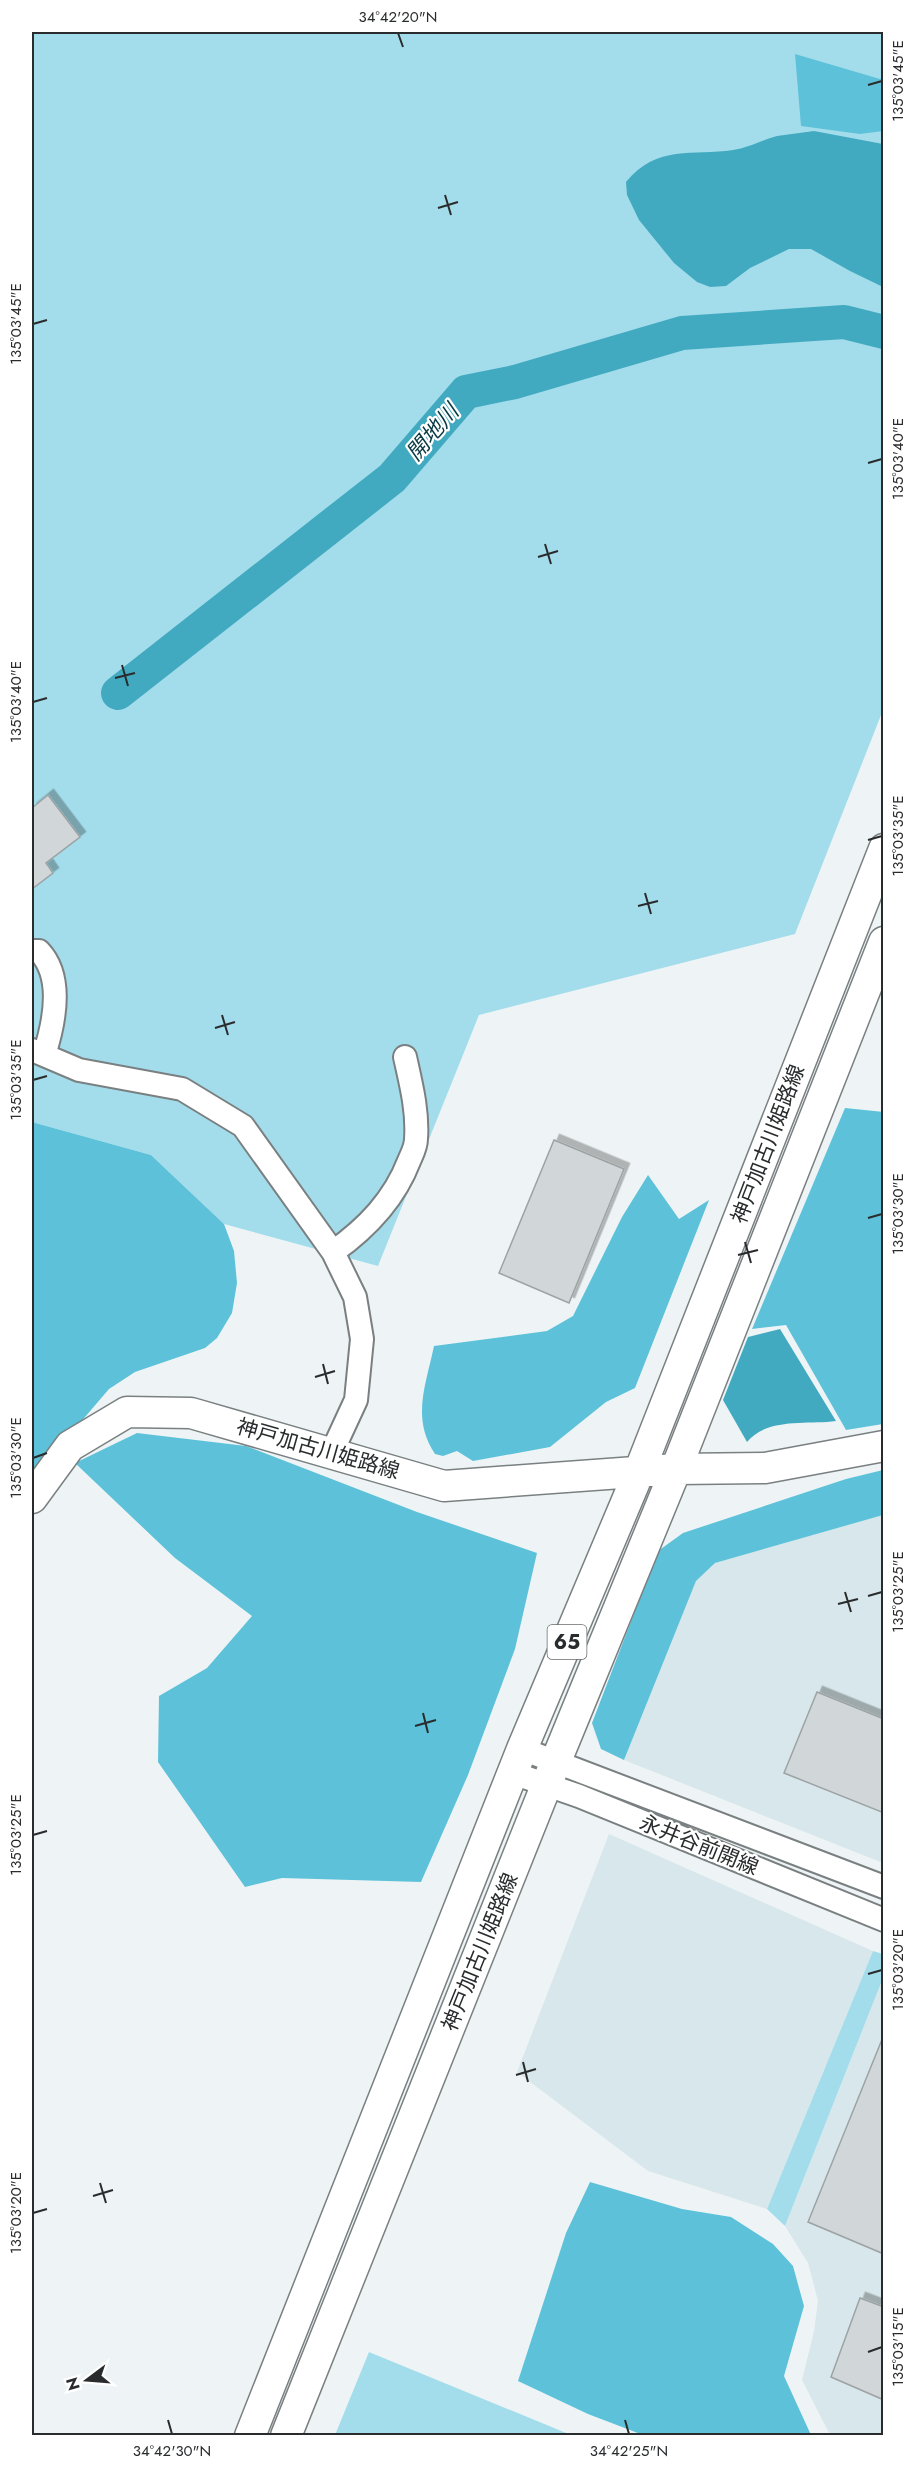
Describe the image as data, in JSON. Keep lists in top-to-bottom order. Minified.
{"streets":{"main road":["神戸加古川姫路線","65"],"street":["永井谷前開線"]},"crossings":[["神戸加古川姫路線","永井谷前開線"]],"water":["開地川"],"north":"left","coordinates":["34°42'20\"N","135°03'45\"E","135°03'40\"E","135°03'35\"E","135°03'30\"E","135°03'25\"E","135°03'20\"E","135°03'15\"E","34°42'30\"N","34°42'25\"N"]}
